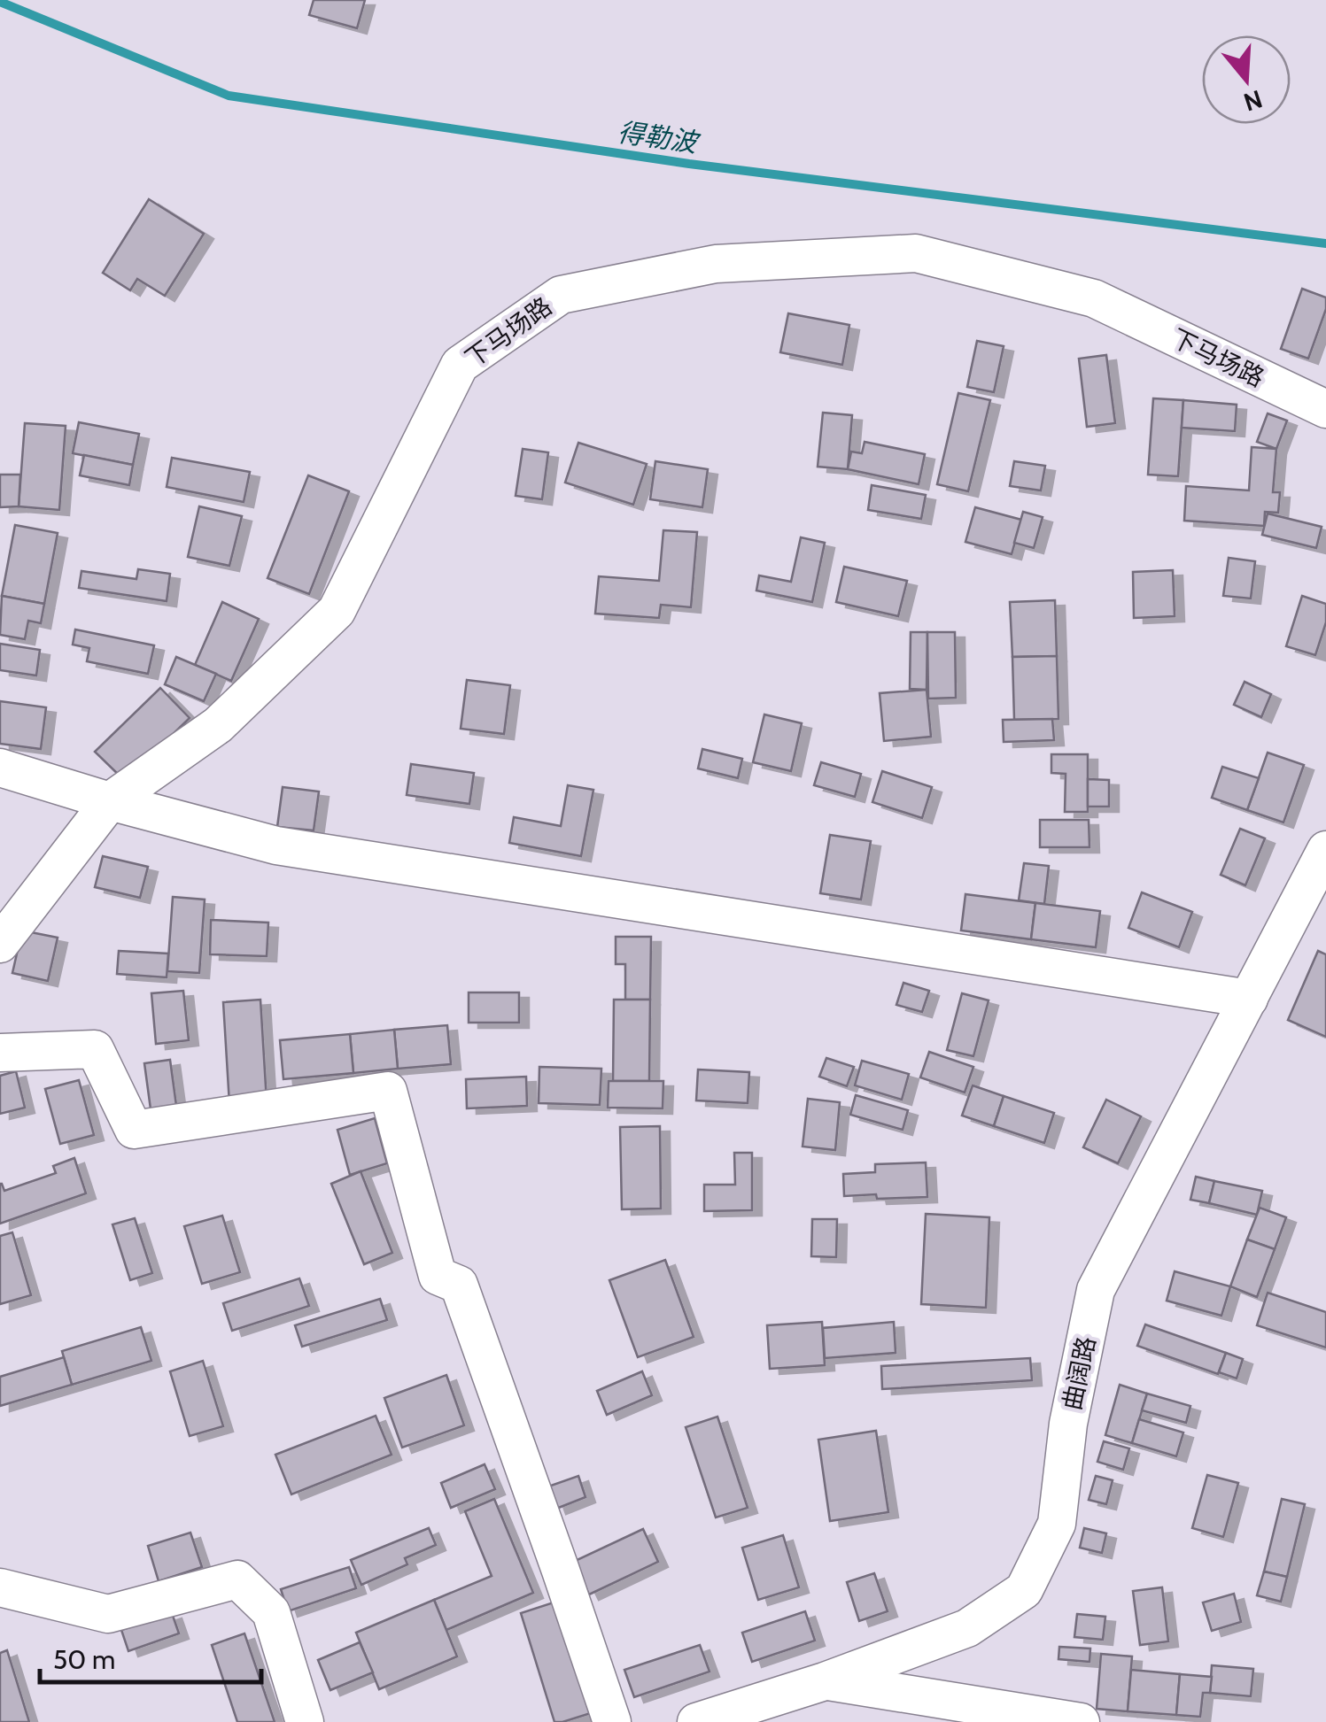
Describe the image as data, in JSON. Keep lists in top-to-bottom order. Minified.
{"streets":{"street":["下马场路","曲阔路"]},"water":["得勒波"],"scale_bar":"50 m","north":"bottom"}
